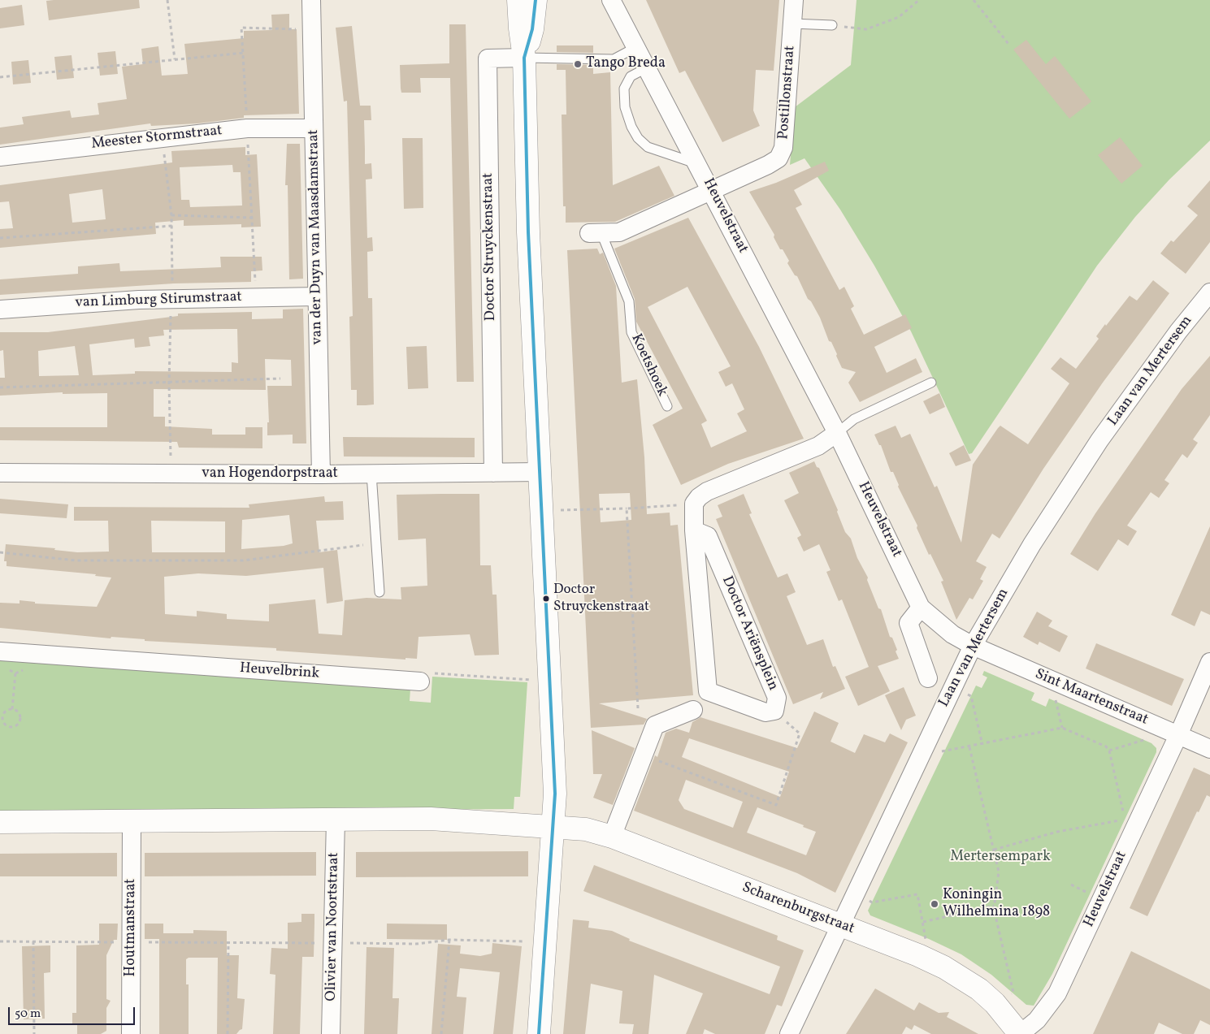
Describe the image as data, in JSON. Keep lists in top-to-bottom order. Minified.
{"streets":{"street":["Postillonstraat","Meester Stormstraat","Heuvelstraat","van der Duyn van Maasdamstraat","Doctor Struyckenstraat","van Limburg Stirumstraat","Koetshoek","Laan van Mertersem","van Hogendorpstraat","Doctor Ariënsplein","Heuvelbrink","Sint Maartenstraat","Scharenburgstraat","Olivier van Noortstraat","Houtmanstraat"]},"crossings":[["Postillonstraat","Heuvelstraat"],["Postillonstraat","Koetshoek"],["Meester Stormstraat","van der Duyn van Maasdamstraat"],["Heuvelstraat","Koetshoek"],["Heuvelstraat","Laan van Mertersem"],["Heuvelstraat","Sint Maartenstraat"],["Heuvelstraat","Scharenburgstraat"],["van der Duyn van Maasdamstraat","van Limburg Stirumstraat"],["van der Duyn van Maasdamstraat","van Hogendorpstraat"],["Doctor Struyckenstraat","van Hogendorpstraat"],["Laan van Mertersem","Sint Maartenstraat"],["Laan van Mertersem","Scharenburgstraat"]],"parks":["Mertersempark"],"places":["Tango Breda","Doctor Struyckenstraat","Koningin Wilhelmina 1898"],"scale_bar":"50 m"}
